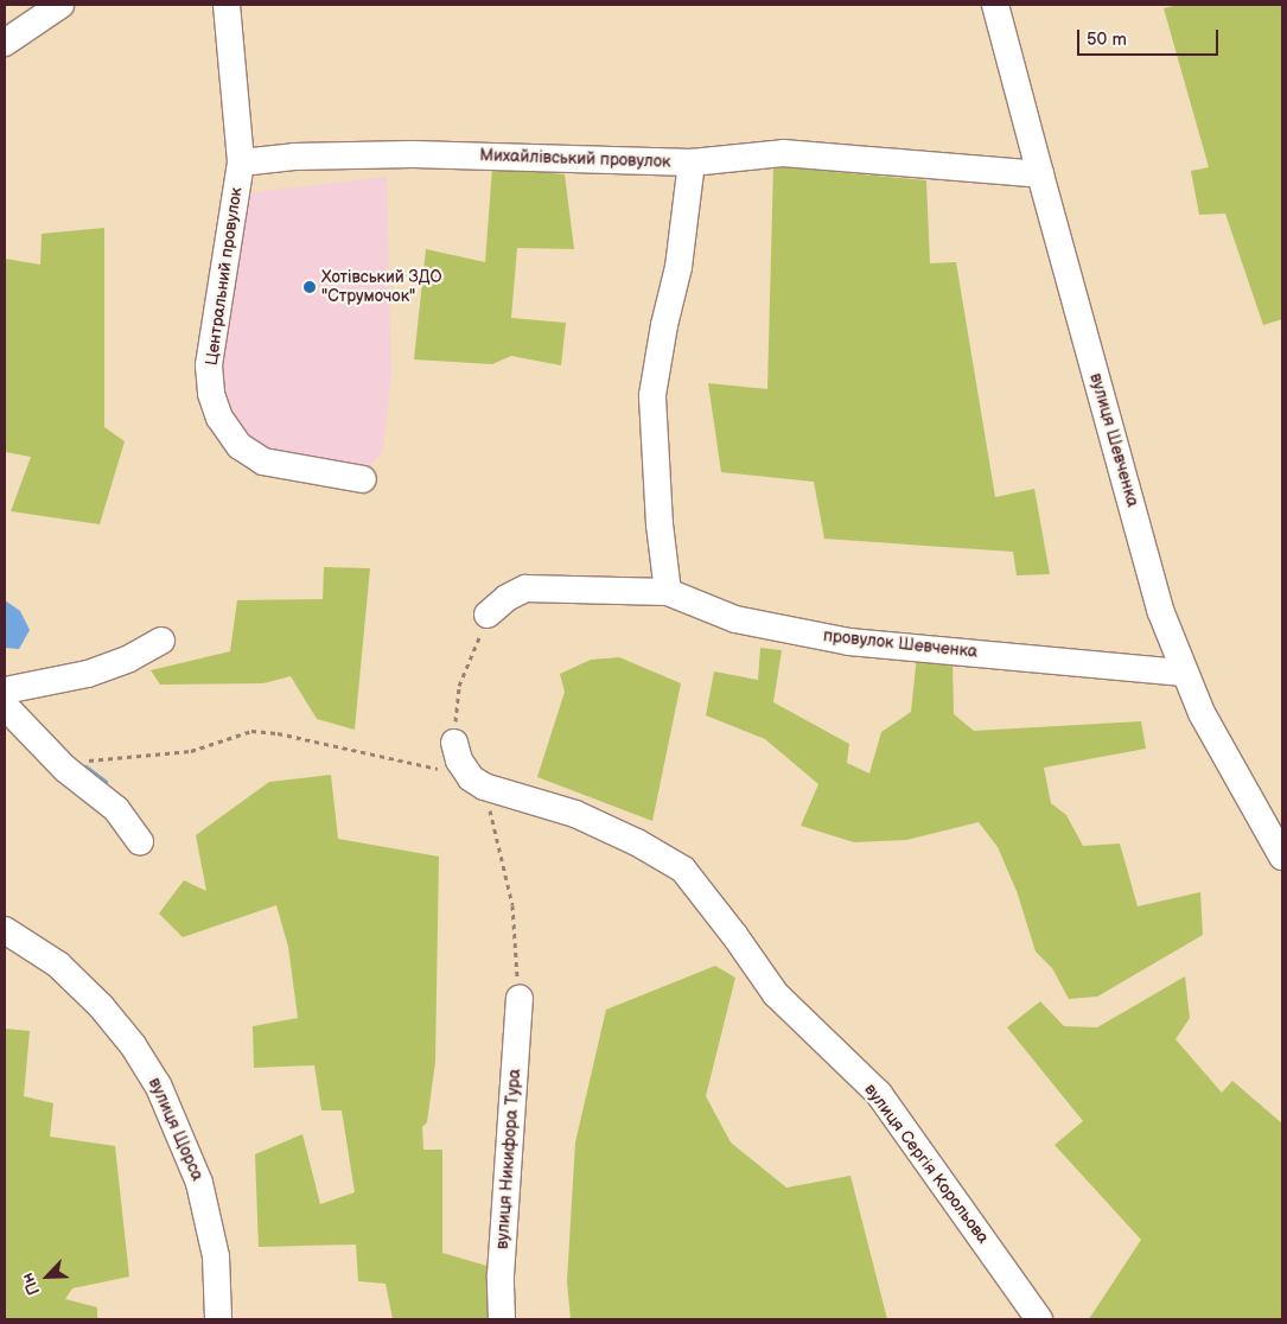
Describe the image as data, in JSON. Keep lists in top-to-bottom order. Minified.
{"streets":{"street":["Михайлівський провулок","Центральний провулок","вулиця Шевченка","провулок Шевченка","вулиця Щорса","вулиця Никифора Тура","вулиця Сергія Корольова"]},"crossings":[["Михайлівський провулок","Центральний провулок"],["Михайлівський провулок","провулок Шевченка"],["вулиця Шевченка","провулок Шевченка"]],"places":["Хотівський ЗДО \"Струмочок\""],"scale_bar":"50 m","north":"bottom left"}
